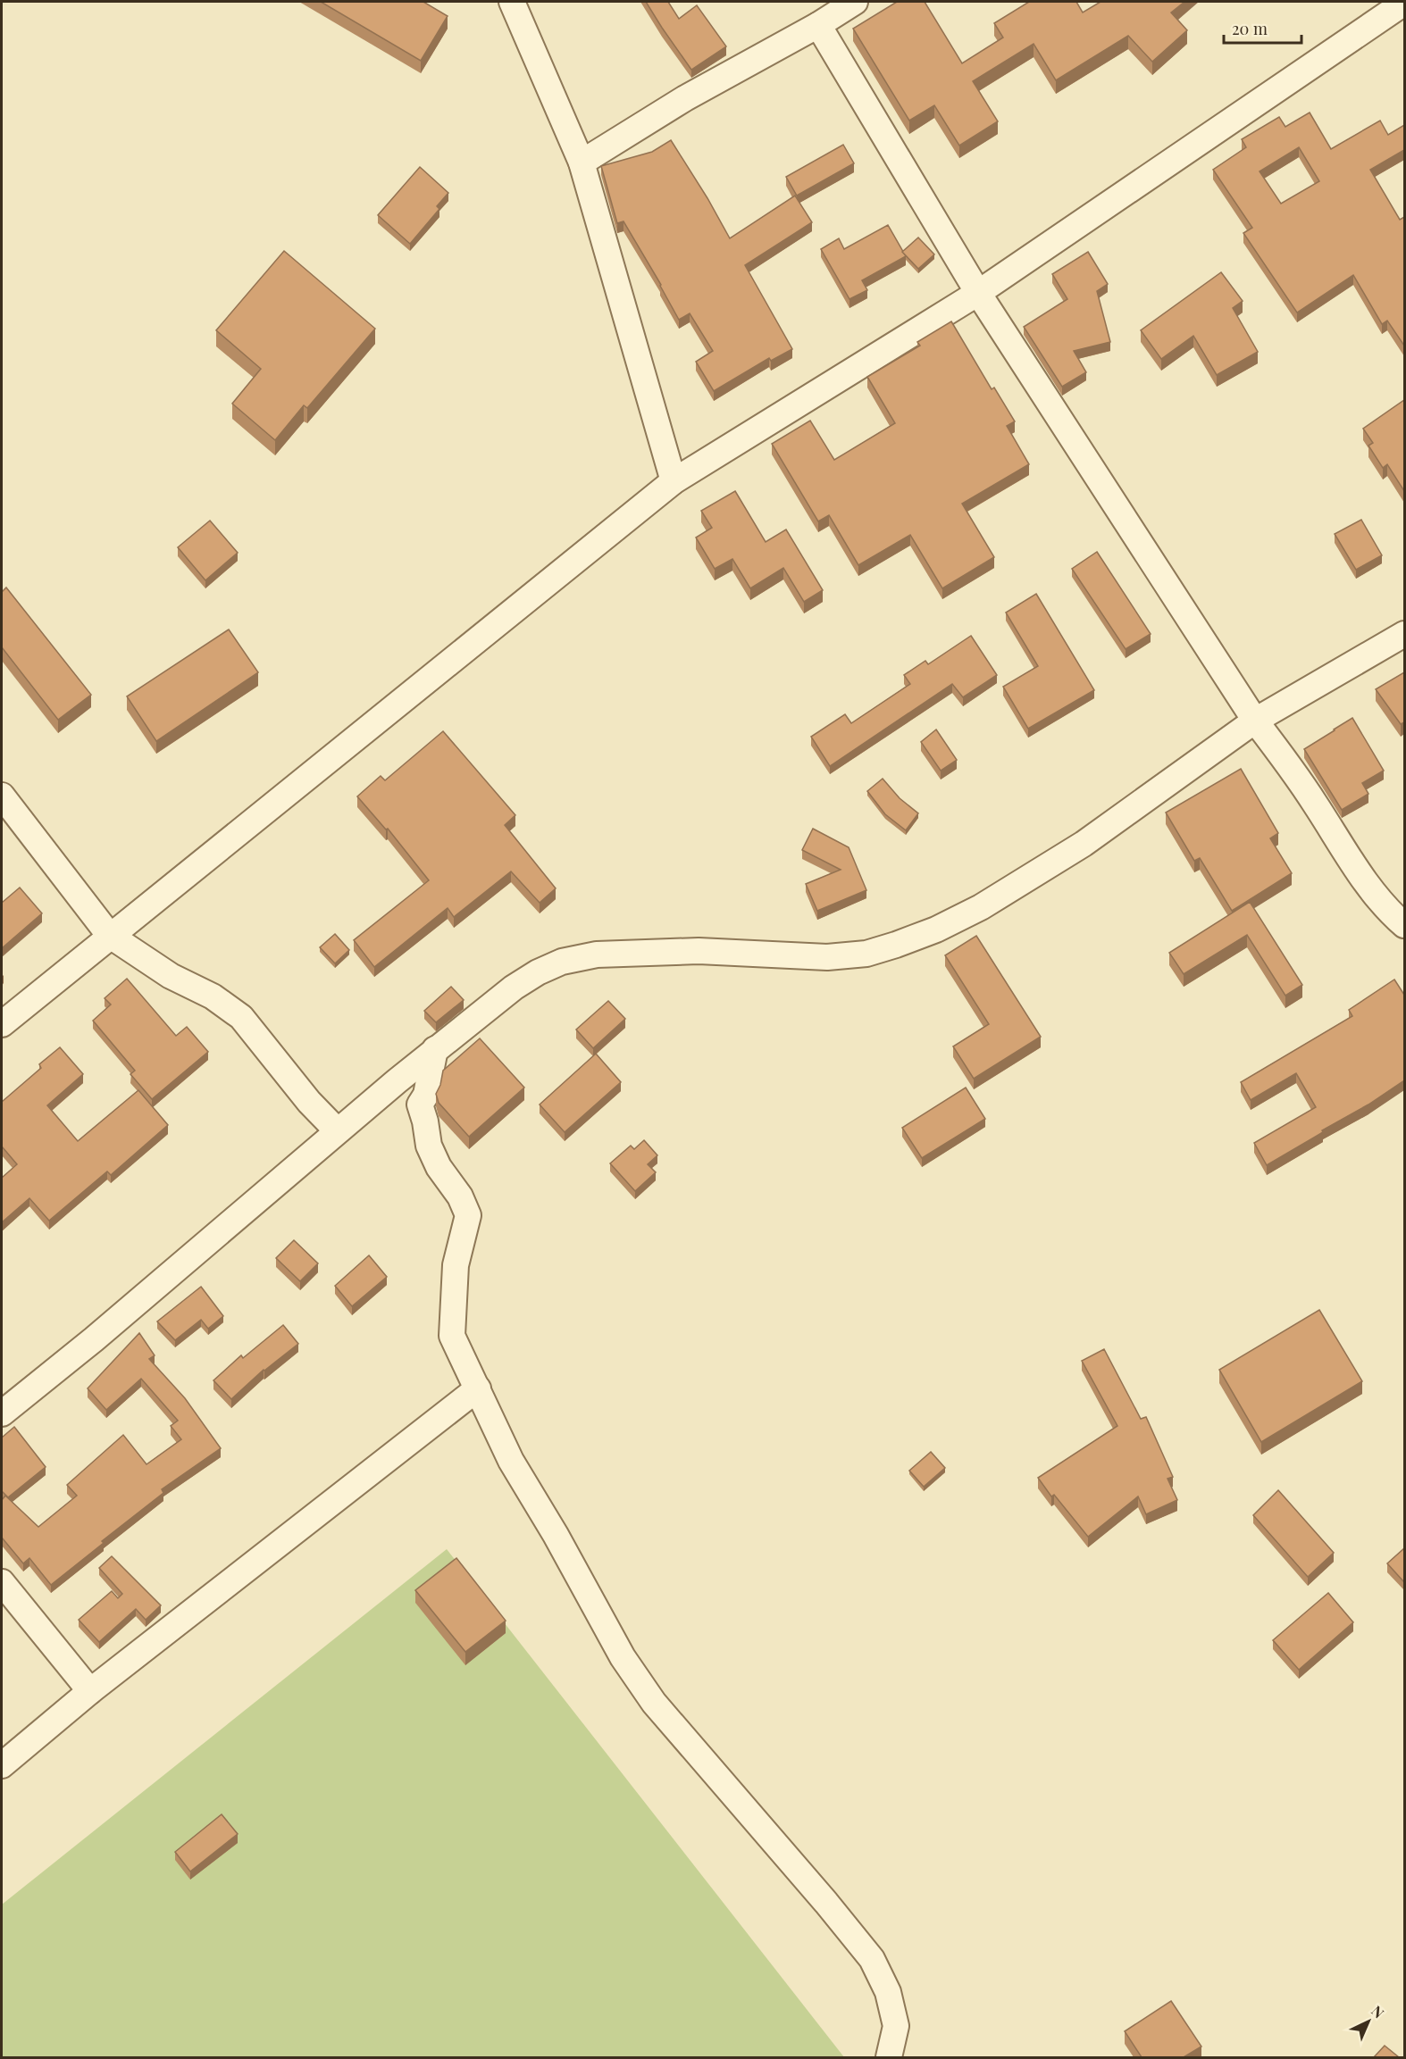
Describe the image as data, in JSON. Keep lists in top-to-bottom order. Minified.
{"scale_bar":"20 m","north":"top right"}
